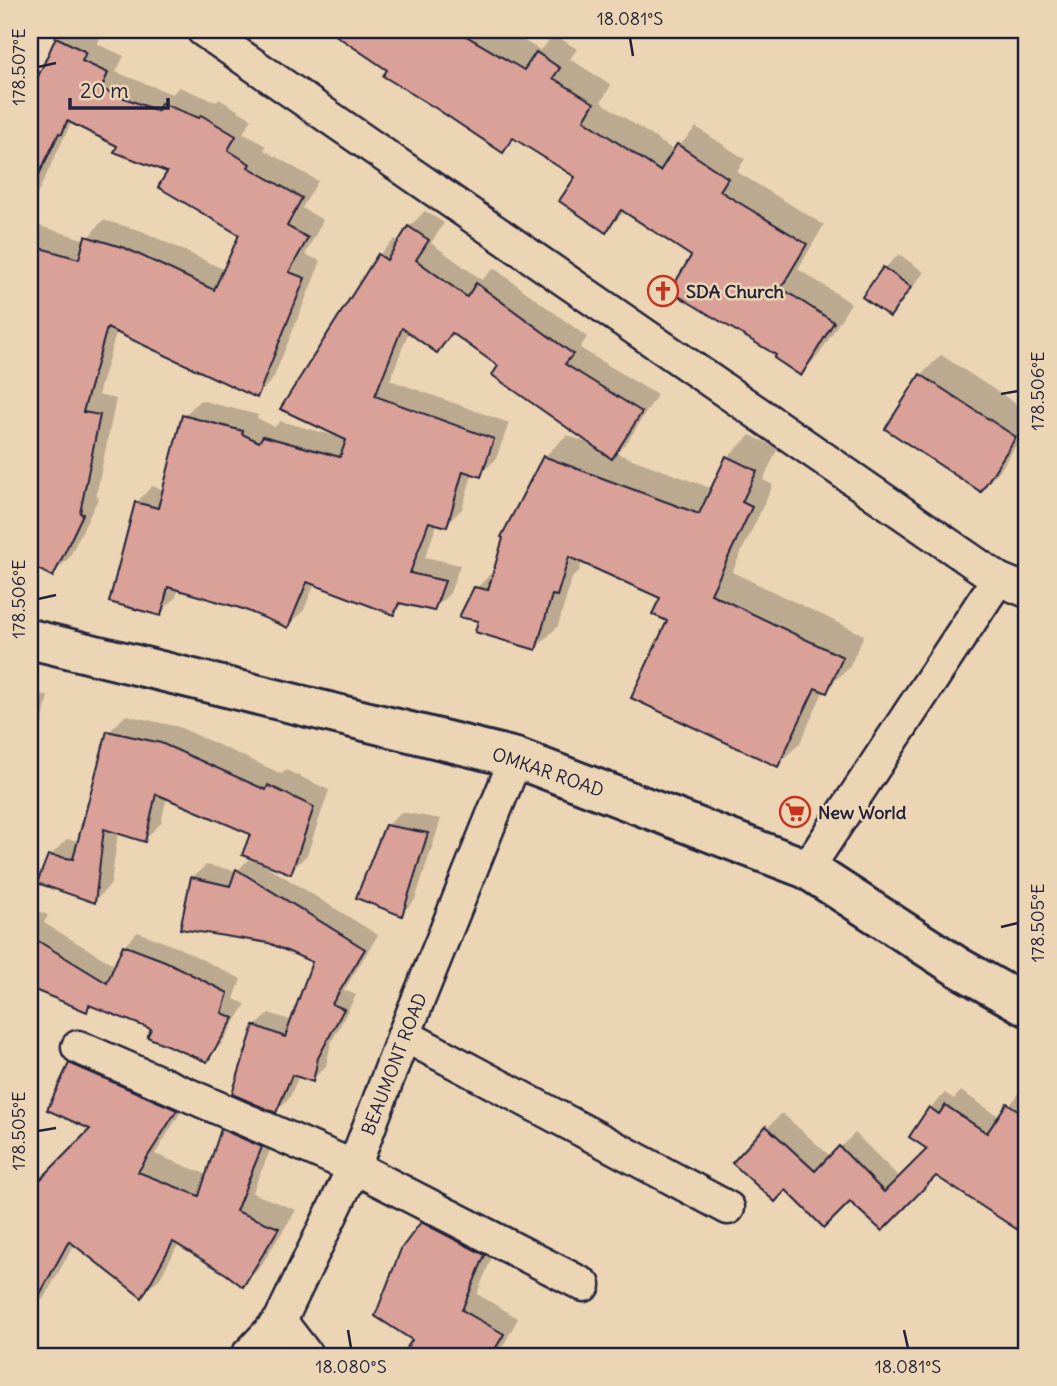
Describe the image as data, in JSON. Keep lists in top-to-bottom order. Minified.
{"streets":{"street":["OMKAR ROAD","BEAUMONT ROAD"]},"crossings":[["OMKAR ROAD","BEAUMONT ROAD"]],"places":{"church":["SDA Church"],"supermarket":["New World"]},"scale_bar":"20 m","coordinates":["18.081°S","178.507°E","178.506°E","178.505°E","18.080°S"]}
